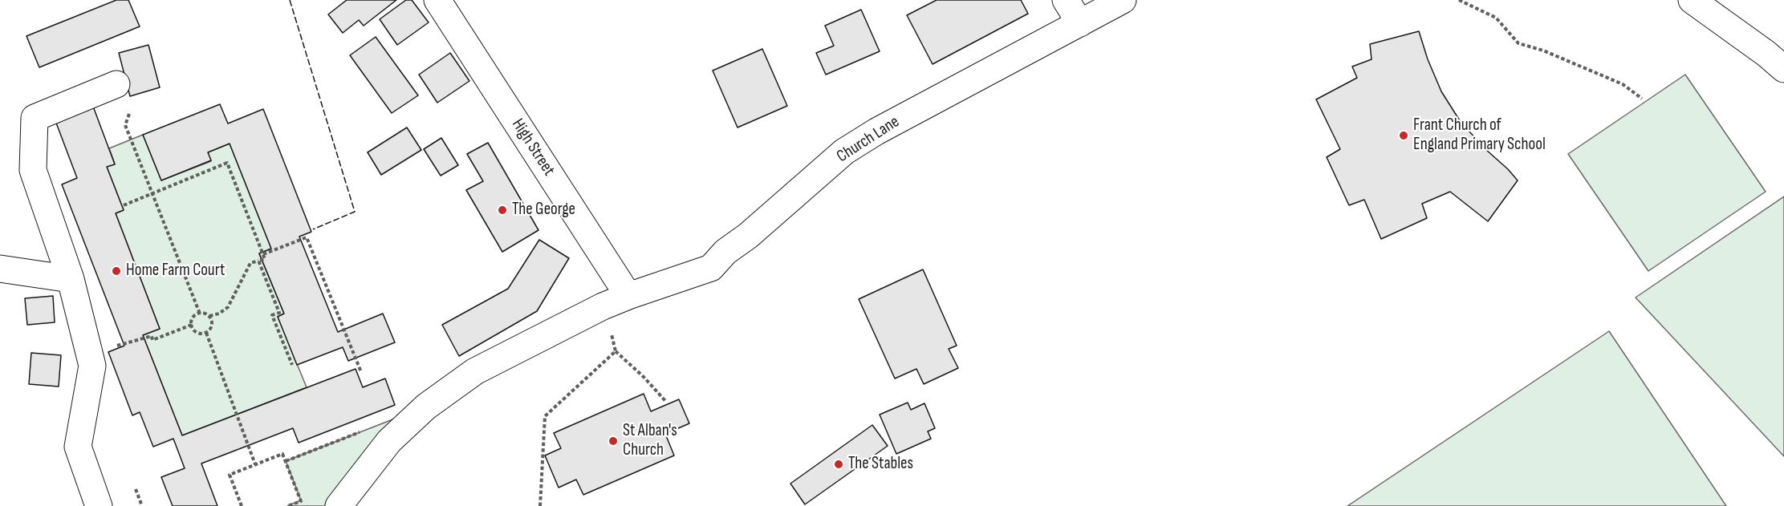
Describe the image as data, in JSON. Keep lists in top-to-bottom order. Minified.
{"streets":{"street":["Church Lane","High Street"]},"crossings":[["Church Lane","High Street"]],"places":["Frant Church of England Primary School","The George","Home Farm Court","St Alban's Church","The Stables"]}
